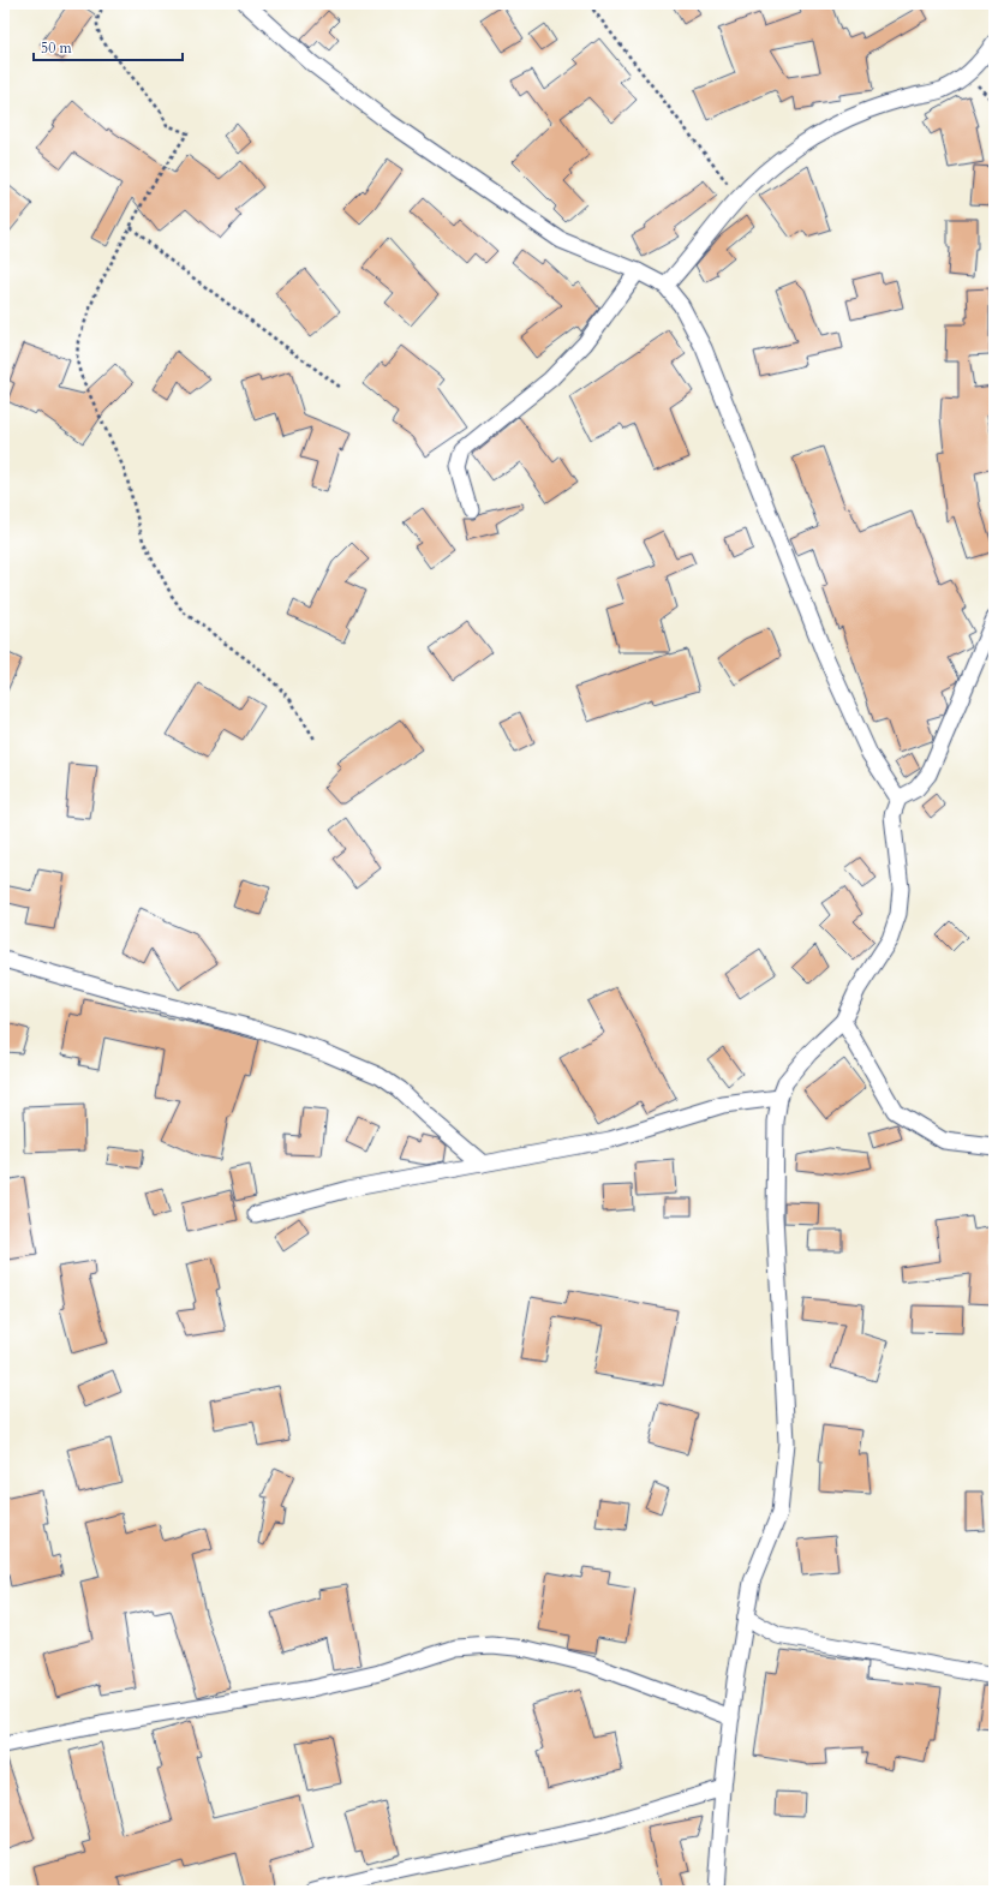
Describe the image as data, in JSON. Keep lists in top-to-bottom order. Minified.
{"scale_bar":"50 m"}
